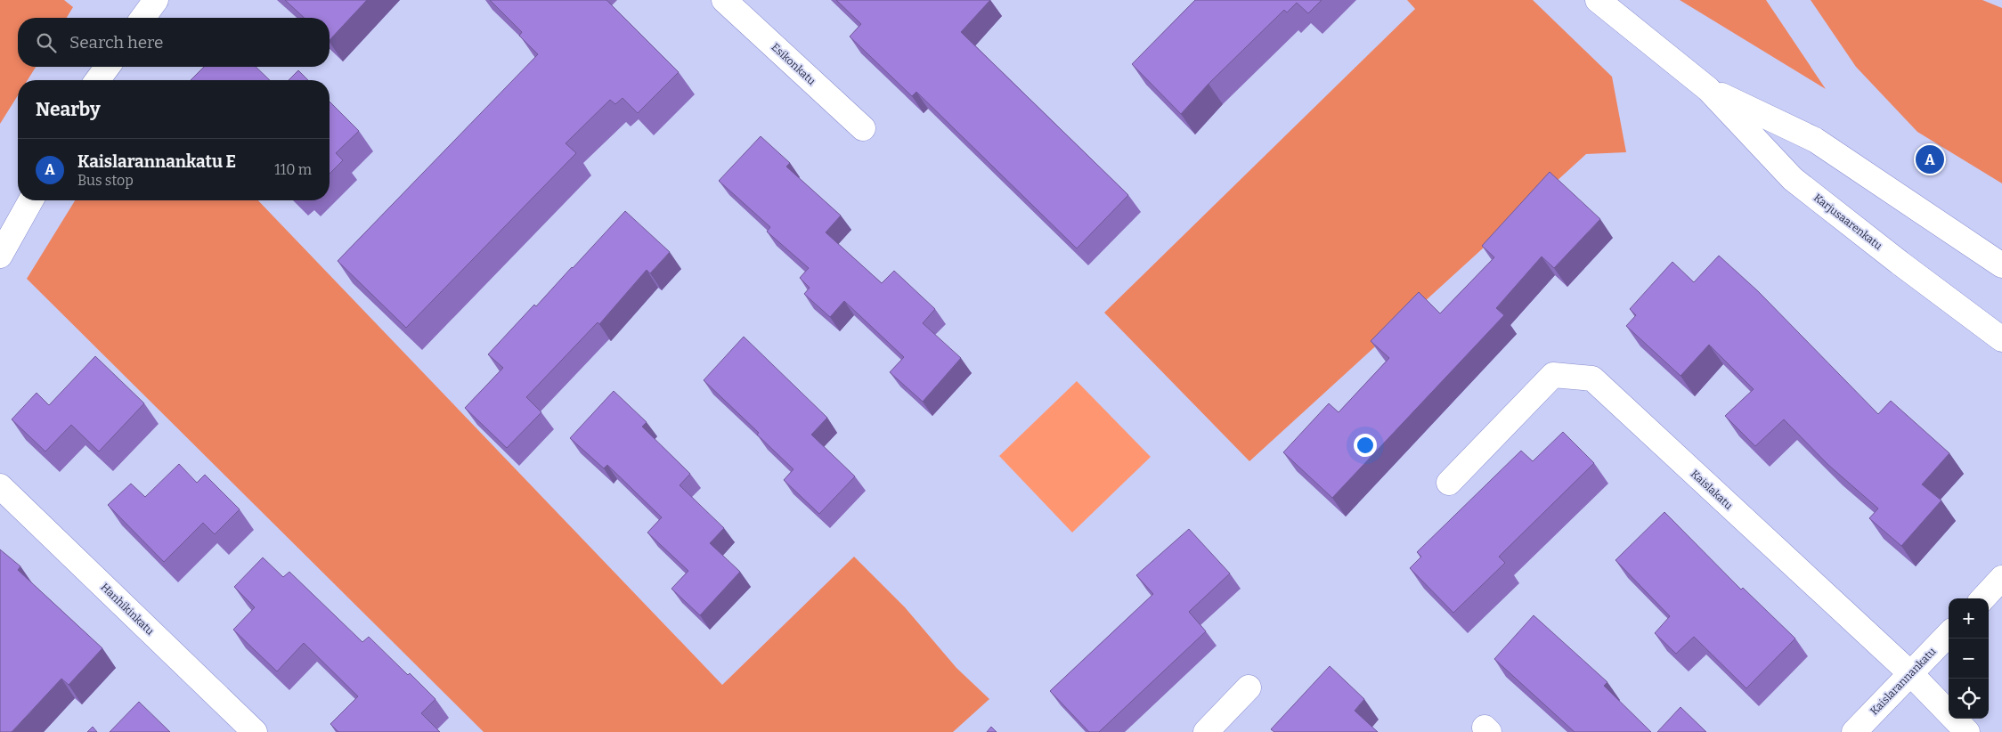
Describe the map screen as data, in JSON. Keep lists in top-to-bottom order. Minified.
{"streets":{"street":["Esikonkatu","Karjusaarenkatu","Kaislakatu","Hanhikinkatu","Kaislarannankatu"]},"crossings":[["Kaislakatu","Kaislarannankatu"]],"page":{"search":"Search here","heading":"Nearby","list":[{"mark":"A","name":"Kaislarannankatu E","note":"Bus stop","value":"110 m"}],"pins":"A","map_buttons":["+","−"]}}
